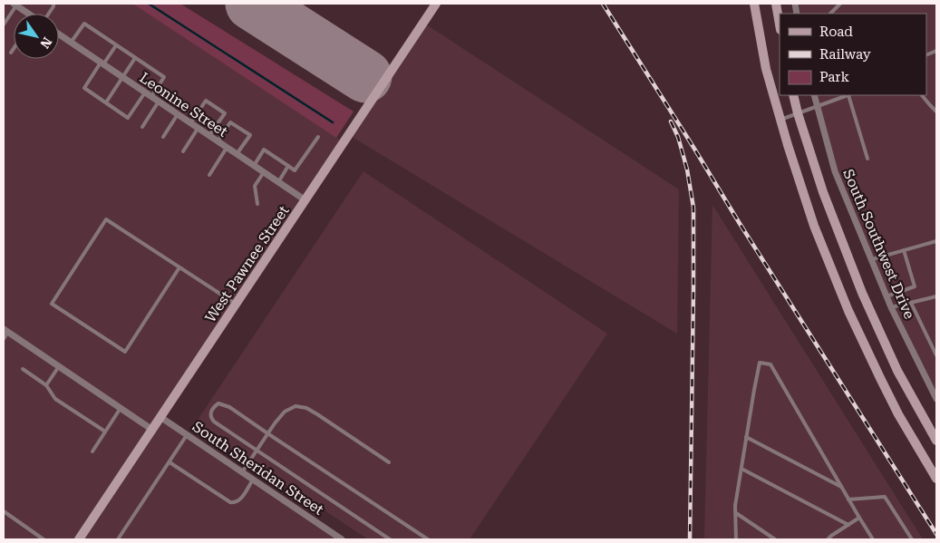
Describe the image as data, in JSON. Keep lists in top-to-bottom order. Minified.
{"streets":{"main road":["West Pawnee Street"],"street":["Leonine Street","South Southwest Drive","South Sheridan Street"]},"crossings":[["Leonine Street","West Pawnee Street"],["West Pawnee Street","South Sheridan Street"]],"legend":["Road","Railway","Park"],"north":"bottom right"}
